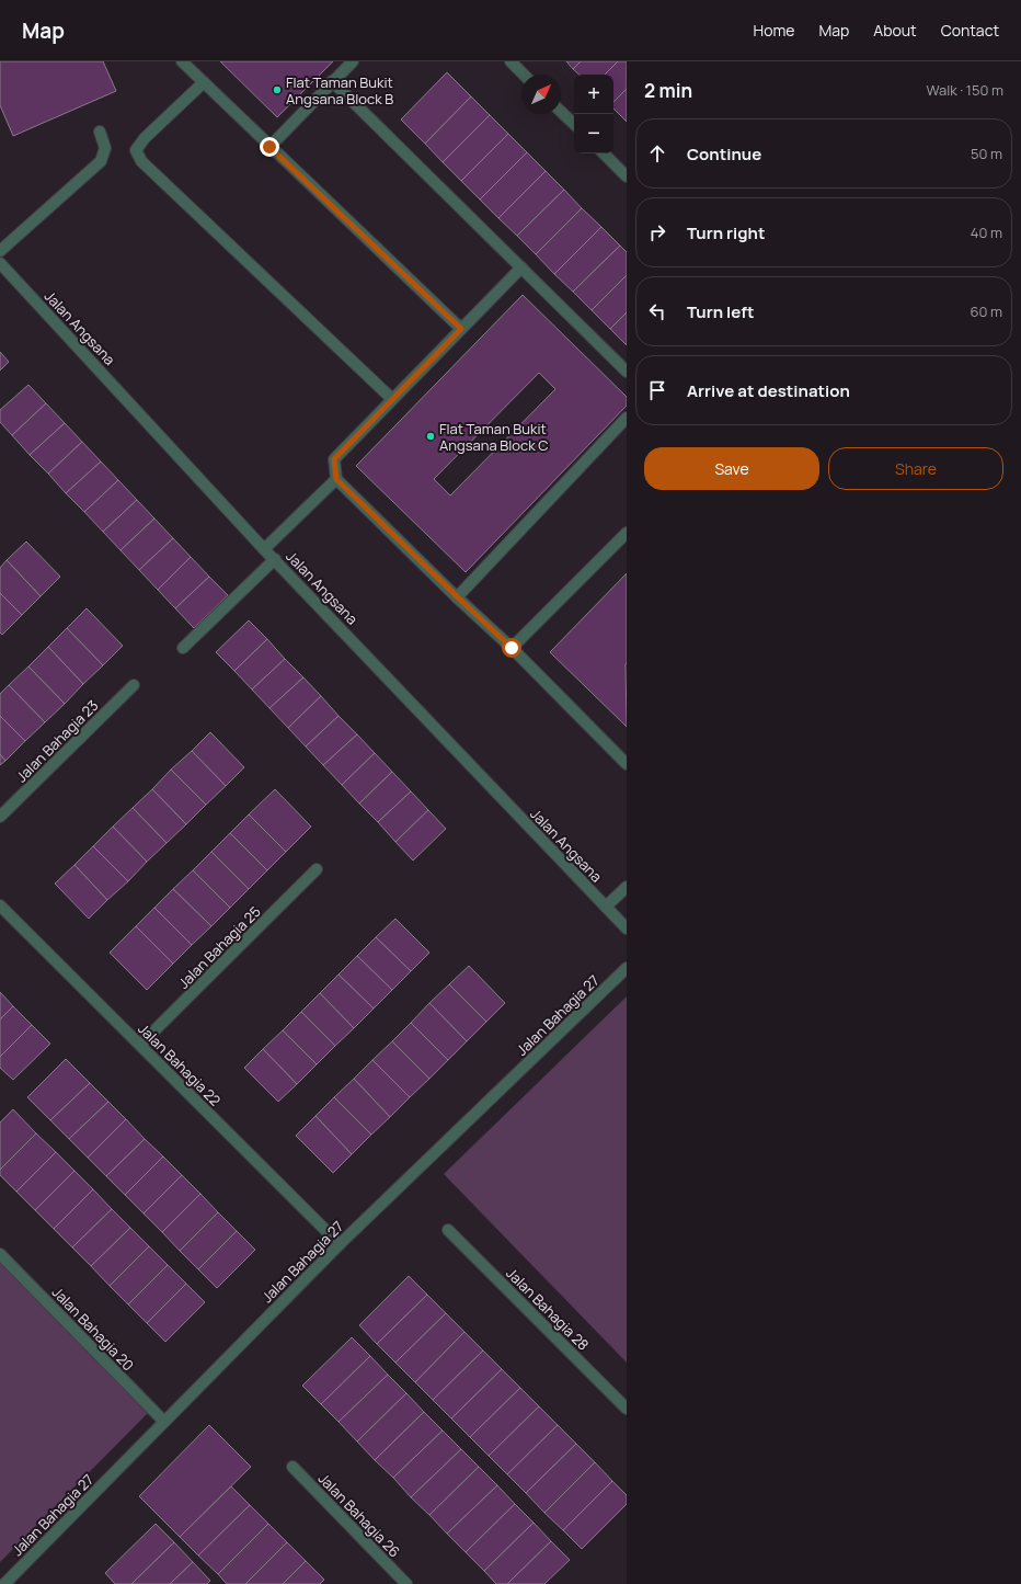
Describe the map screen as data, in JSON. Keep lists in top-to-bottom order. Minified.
{"streets":{"street":["Jalan Angsana","Jalan Bahagia 23","Jalan Bahagia 25","Jalan Bahagia 27","Jalan Bahagia 22","Jalan Bahagia 28","Jalan Bahagia 20","Jalan Bahagia 26"]},"crossings":[["Jalan Bahagia 25","Jalan Bahagia 22"],["Jalan Bahagia 27","Jalan Bahagia 22"],["Jalan Bahagia 27","Jalan Bahagia 20"]],"places":["Flat Taman Bukit Angsana Block B","Flat Taman Bukit Angsana Block C"],"north":"top right","page":{"header":"Map","nav":["Home","Map","About","Contact"],"heading":["2 min","Walk · 150 m"],"map_buttons":["+","−"],"list":[["Continue","50 m"],["Turn right","40 m"],["Turn left","60 m"],"Arrive at destination"],"buttons":["Save","Share"]}}
